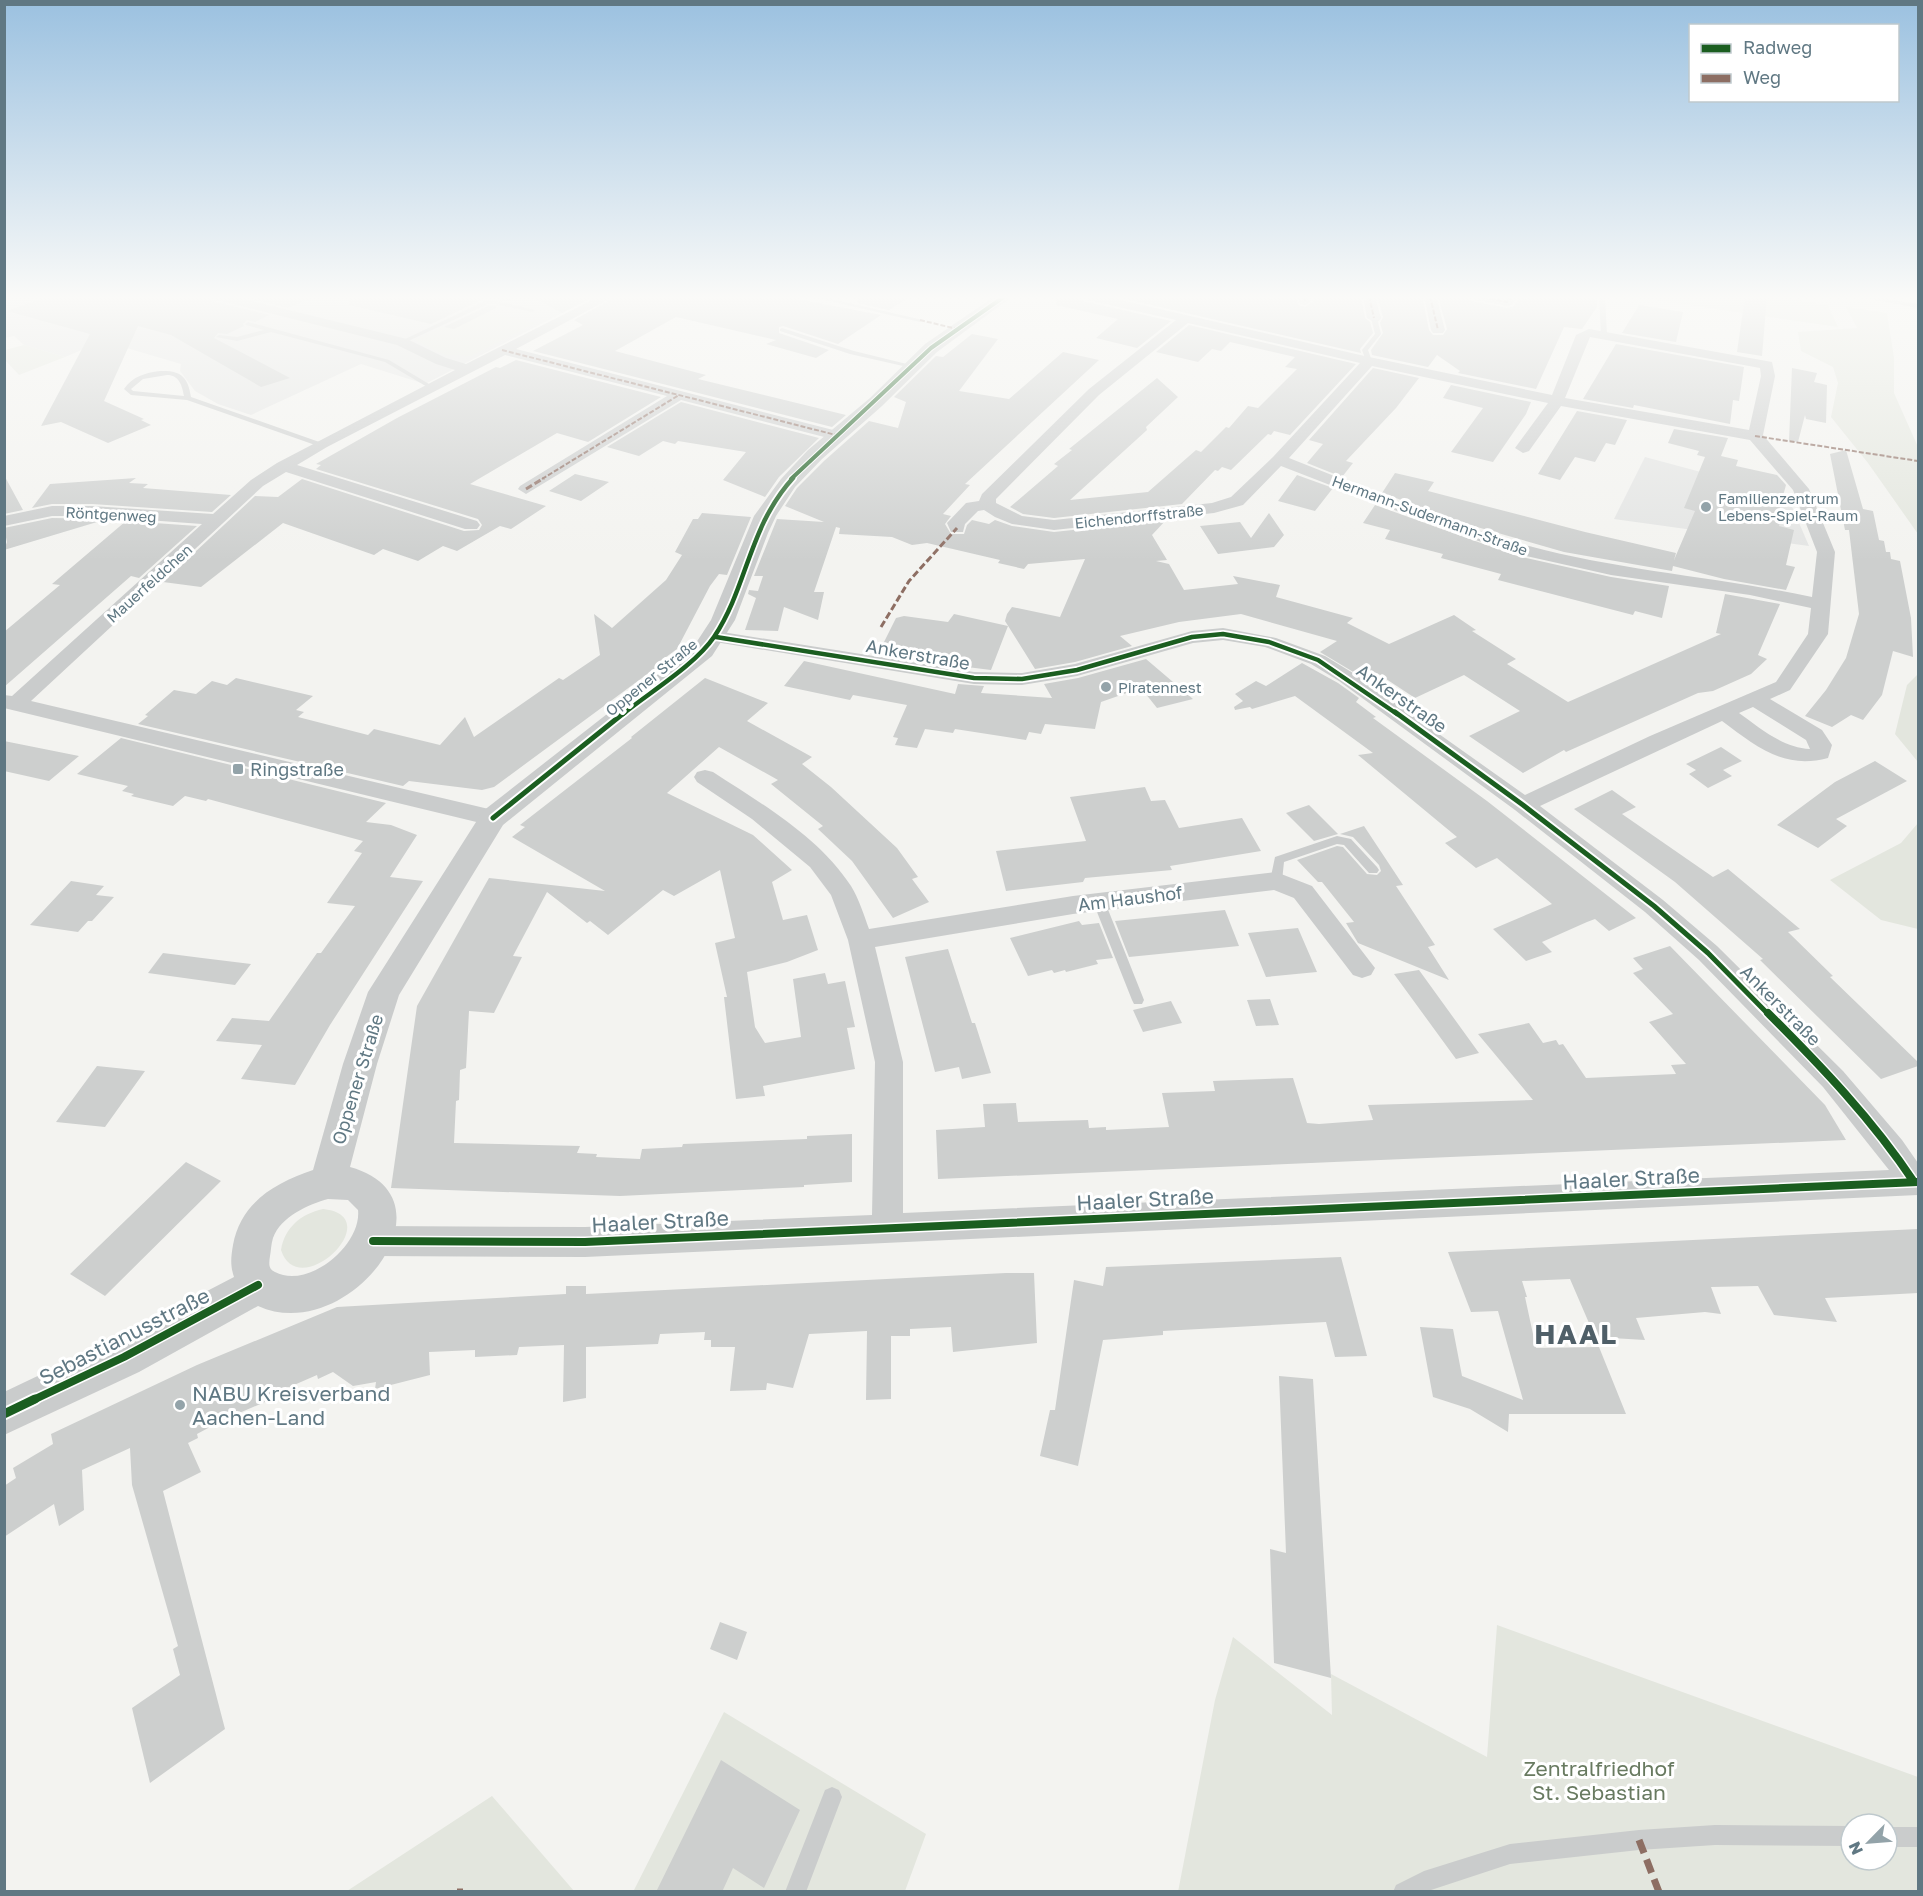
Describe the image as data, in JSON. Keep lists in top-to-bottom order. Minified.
{"streets":{"street":["Röntgenweg","Hermann-Sudermann-Straße","Eichendorffstraße","Mauerfeldchen","Ankerstraße","Oppener Straße","Am Haushof","Haaler Straße","Sebastianusstraße"]},"crossings":[["Röntgenweg","Mauerfeldchen"],["Hermann-Sudermann-Straße","Eichendorffstraße"],["Ankerstraße","Oppener Straße"],["Ankerstraße","Haaler Straße"],["Oppener Straße","Haaler Straße"],["Oppener Straße","Sebastianusstraße"],["Haaler Straße","Sebastianusstraße"]],"districts":["HAAL"],"parks":["Zentralfriedhof St. Sebastian"],"places":{"other":["Familienzentrum Lebens-Spiel-Raum","Piratennest","NABU Kreisverband Aachen-Land"],"transit":["Ringstraße"]},"legend":["Radweg","Weg"],"north":"bottom left"}
